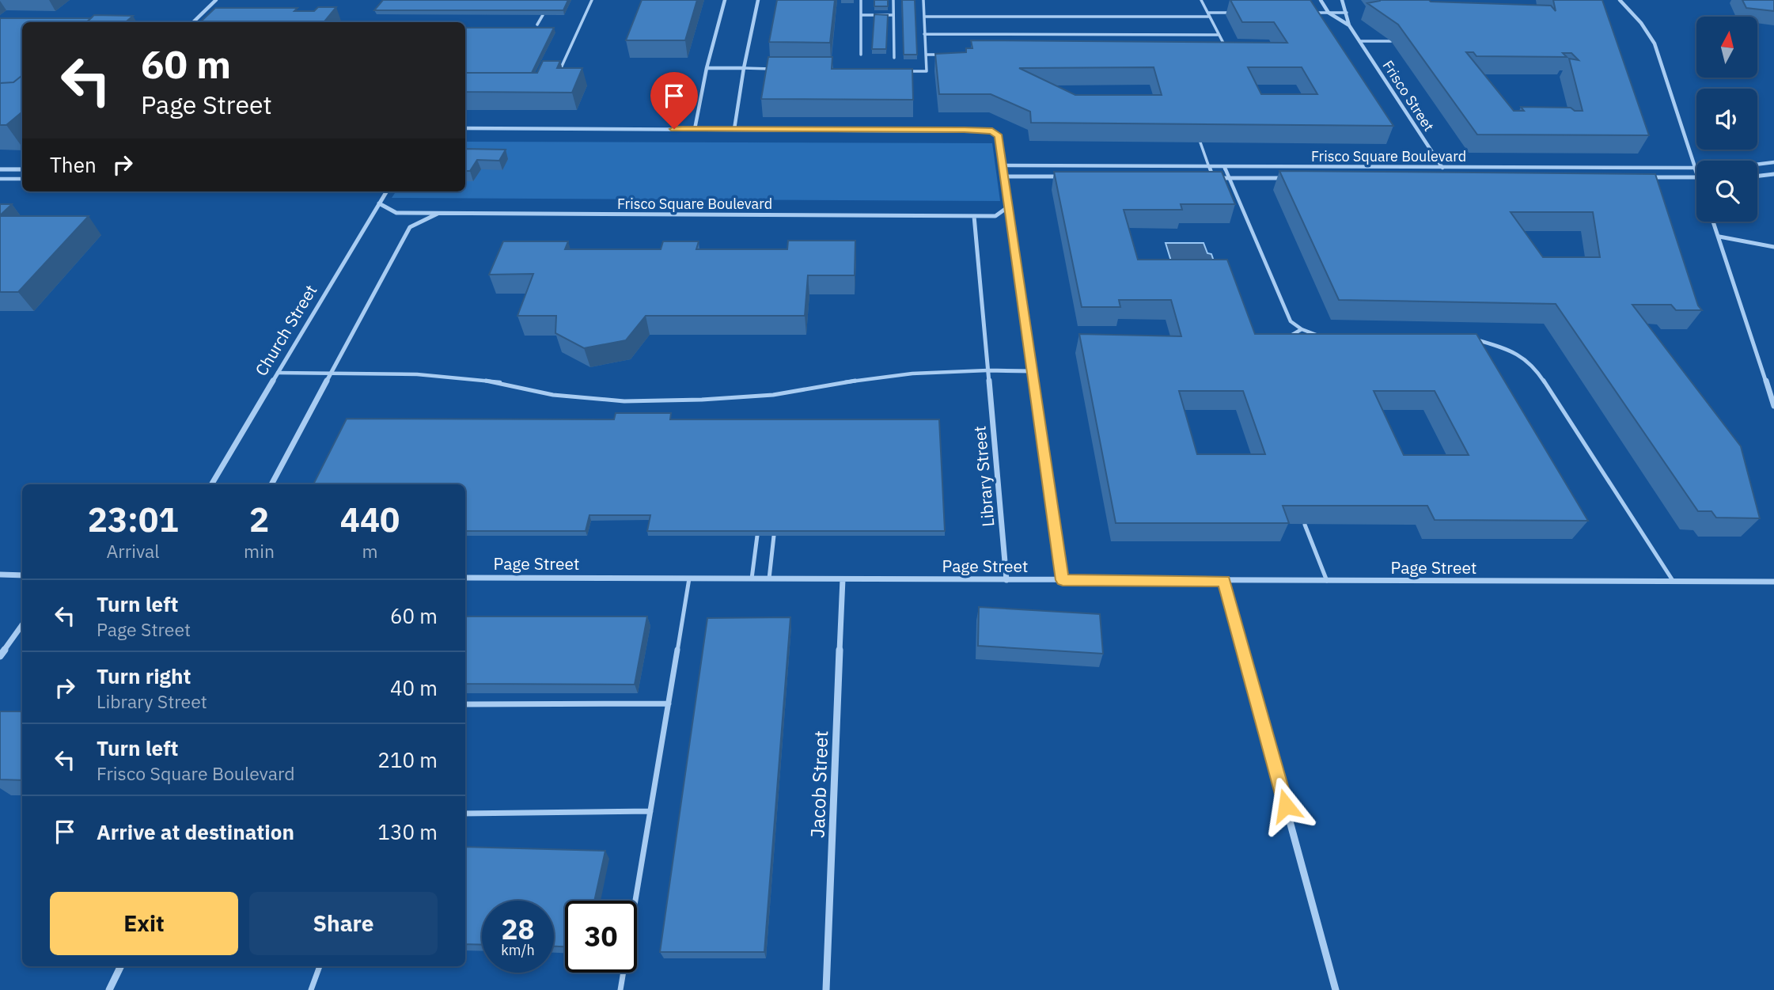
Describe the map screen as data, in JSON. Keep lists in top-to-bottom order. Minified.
{"streets":{"street":["Frisco Street","Frisco Square Boulevard","Church Street","Library Street","Page Street","Jacob Street"]},"crossings":[["Frisco Street","Frisco Square Boulevard"],["Frisco Square Boulevard","Church Street"],["Frisco Square Boulevard","Library Street"],["Library Street","Page Street"],["Page Street","Jacob Street"]],"north":"top","page":{"turn":["60 m","Page Street"],"then":"Then","eta":["23:01","Arrival","2","min","440","m"],"list":[{"name":"Turn left","note":"Page Street","value":"60 m"},{"name":"Turn right","note":"Library Street","value":"40 m"},{"name":"Turn left","note":"Frisco Square Boulevard","value":"210 m"},{"name":"Arrive at destination","value":"130 m"}],"buttons":["Exit","Share"],"speed":"28 km/h","limit":"30"}}
